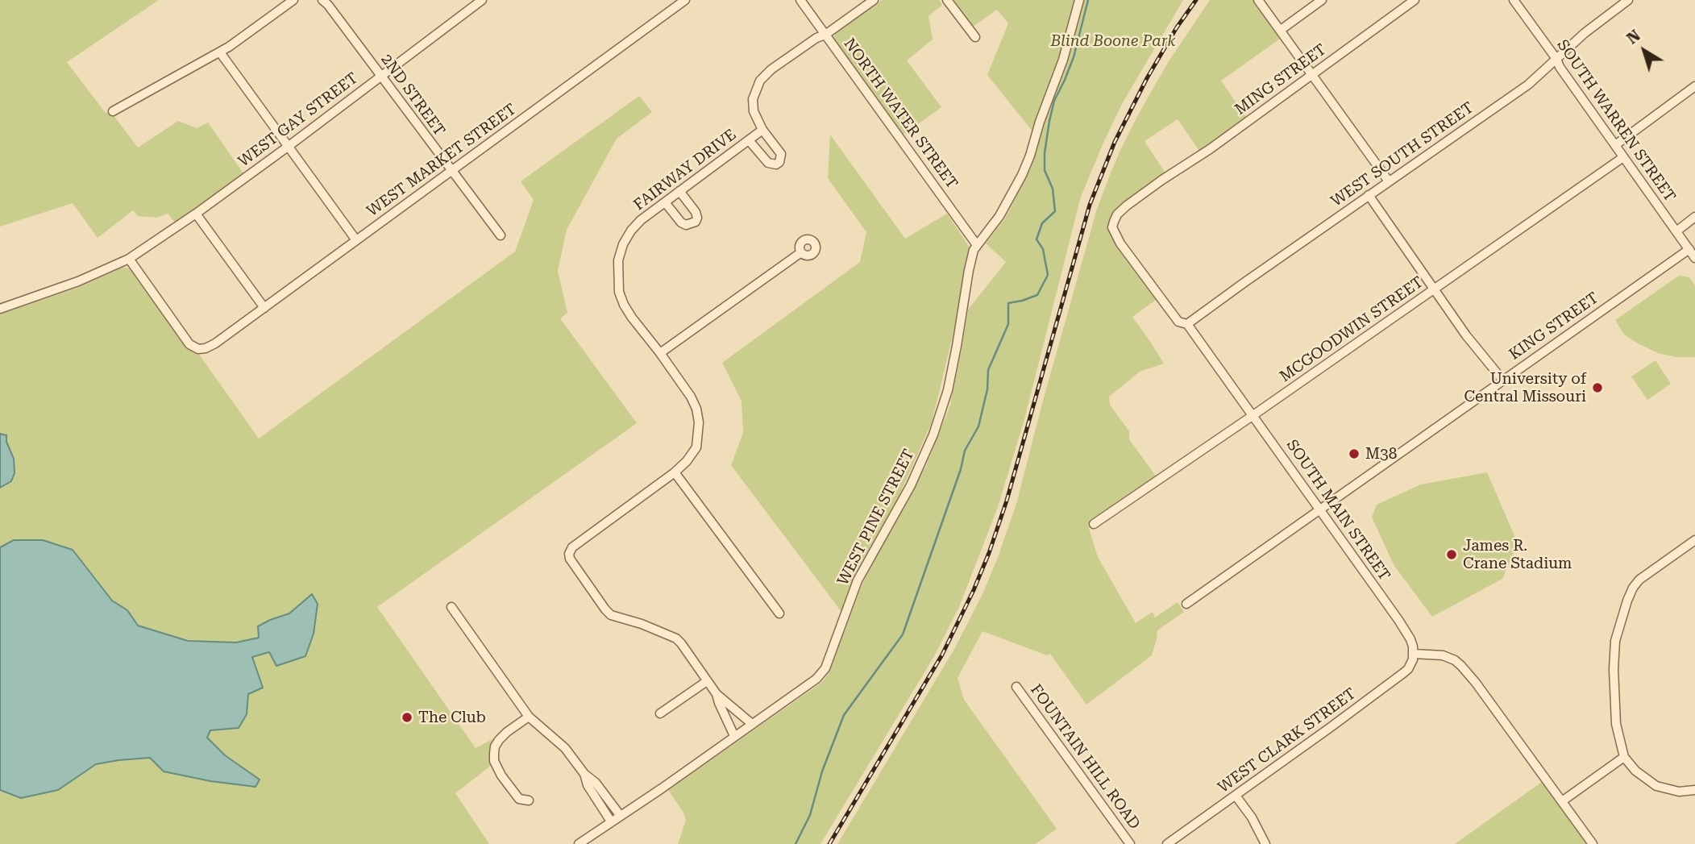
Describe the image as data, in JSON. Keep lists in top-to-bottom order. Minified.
{"streets":{"street":["MING STREET","2ND STREET","NORTH WATER STREET","WEST GAY STREET","SOUTH WARREN STREET","WEST SOUTH STREET","WEST MARKET STREET","FAIRWAY DRIVE","KING STREET","MCGOODWIN STREET","SOUTH MAIN STREET","WEST PINE STREET","WEST CLARK STREET","FOUNTAIN HILL ROAD"]},"crossings":[["MING STREET","SOUTH MAIN STREET"],["2ND STREET","WEST GAY STREET"],["2ND STREET","WEST MARKET STREET"],["NORTH WATER STREET","WEST PINE STREET"],["WEST GAY STREET","WEST MARKET STREET"],["SOUTH WARREN STREET","WEST SOUTH STREET"],["SOUTH WARREN STREET","KING STREET"],["SOUTH WARREN STREET","MCGOODWIN STREET"],["WEST SOUTH STREET","SOUTH MAIN STREET"],["KING STREET","SOUTH MAIN STREET"],["MCGOODWIN STREET","SOUTH MAIN STREET"],["SOUTH MAIN STREET","WEST CLARK STREET"]],"parks":["Blind Boone Park"],"places":["University of Central Missouri","M38","James R. Crane Stadium","The Club"],"north":"top left"}
